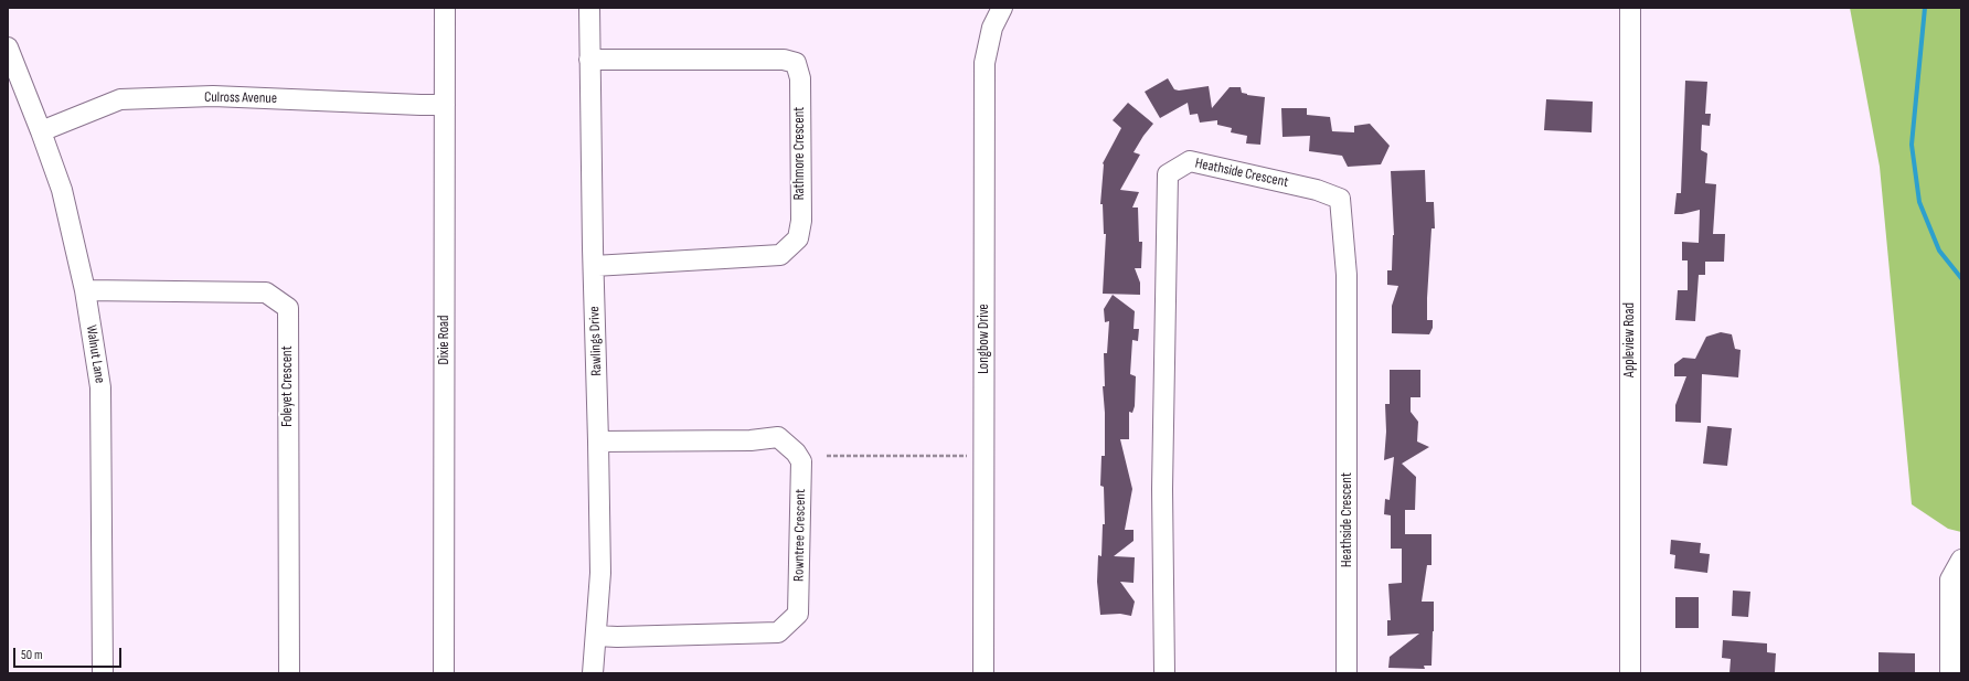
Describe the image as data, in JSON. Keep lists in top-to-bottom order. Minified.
{"streets":{"street":["Culross Avenue","Rathmore Crescent","Heathside Crescent","Longbow Drive","Dixie Road","Appleview Road","Rawlings Drive","Walnut Lane","Foleyet Crescent","Rowntree Crescent"]},"crossings":[["Culross Avenue","Dixie Road"],["Culross Avenue","Walnut Lane"],["Rathmore Crescent","Rawlings Drive"],["Rawlings Drive","Rowntree Crescent"],["Walnut Lane","Foleyet Crescent"]],"scale_bar":"50 m"}
